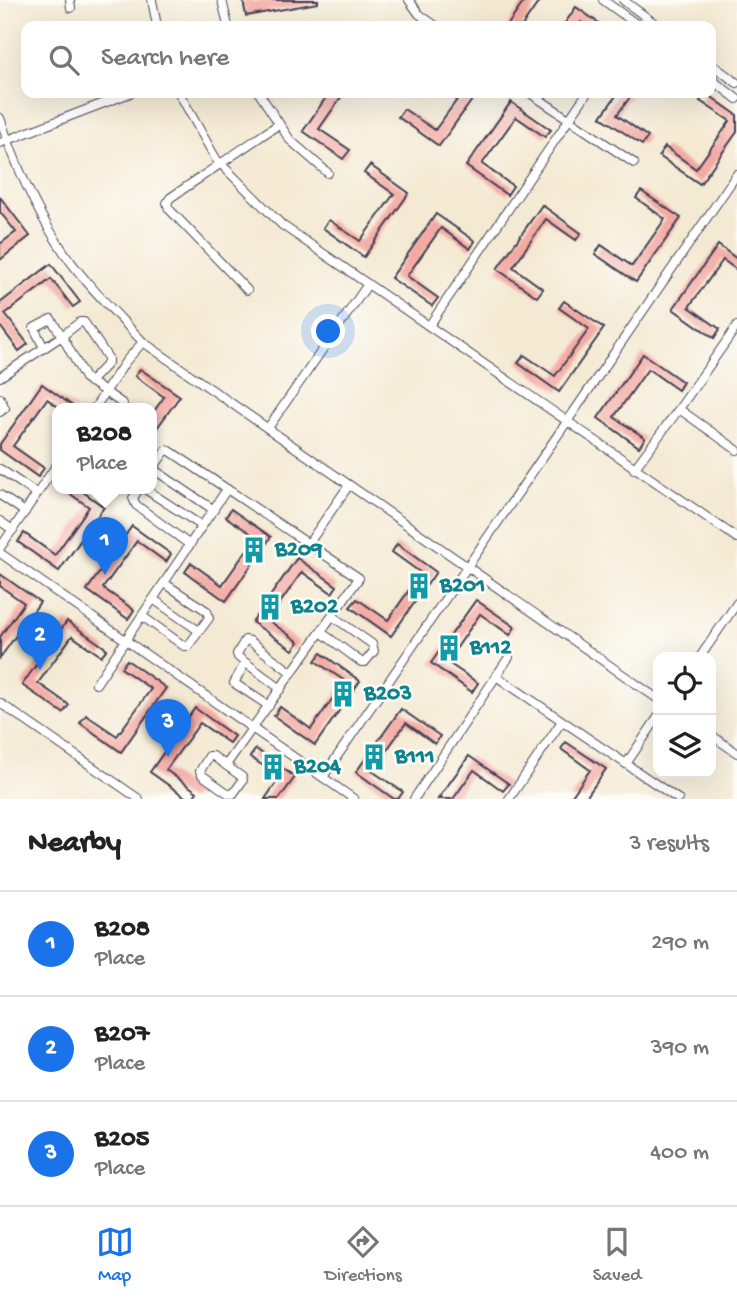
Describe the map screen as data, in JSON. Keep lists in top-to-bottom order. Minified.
{"places":{"building":["B209","B201","B202","B112","B203","B111","B204"]},"page":{"search":"Search here","popup":["B208","Place"],"pins":["1","2","3"],"heading":["Nearby","3 results"],"list":[{"mark":"1","name":"B208","note":"Place","value":"290 m"},{"mark":"2","name":"B207","note":"Place","value":"390 m"},{"mark":"3","name":"B205","note":"Place","value":"400 m"}],"nav":["Map","Directions","Saved"]}}
